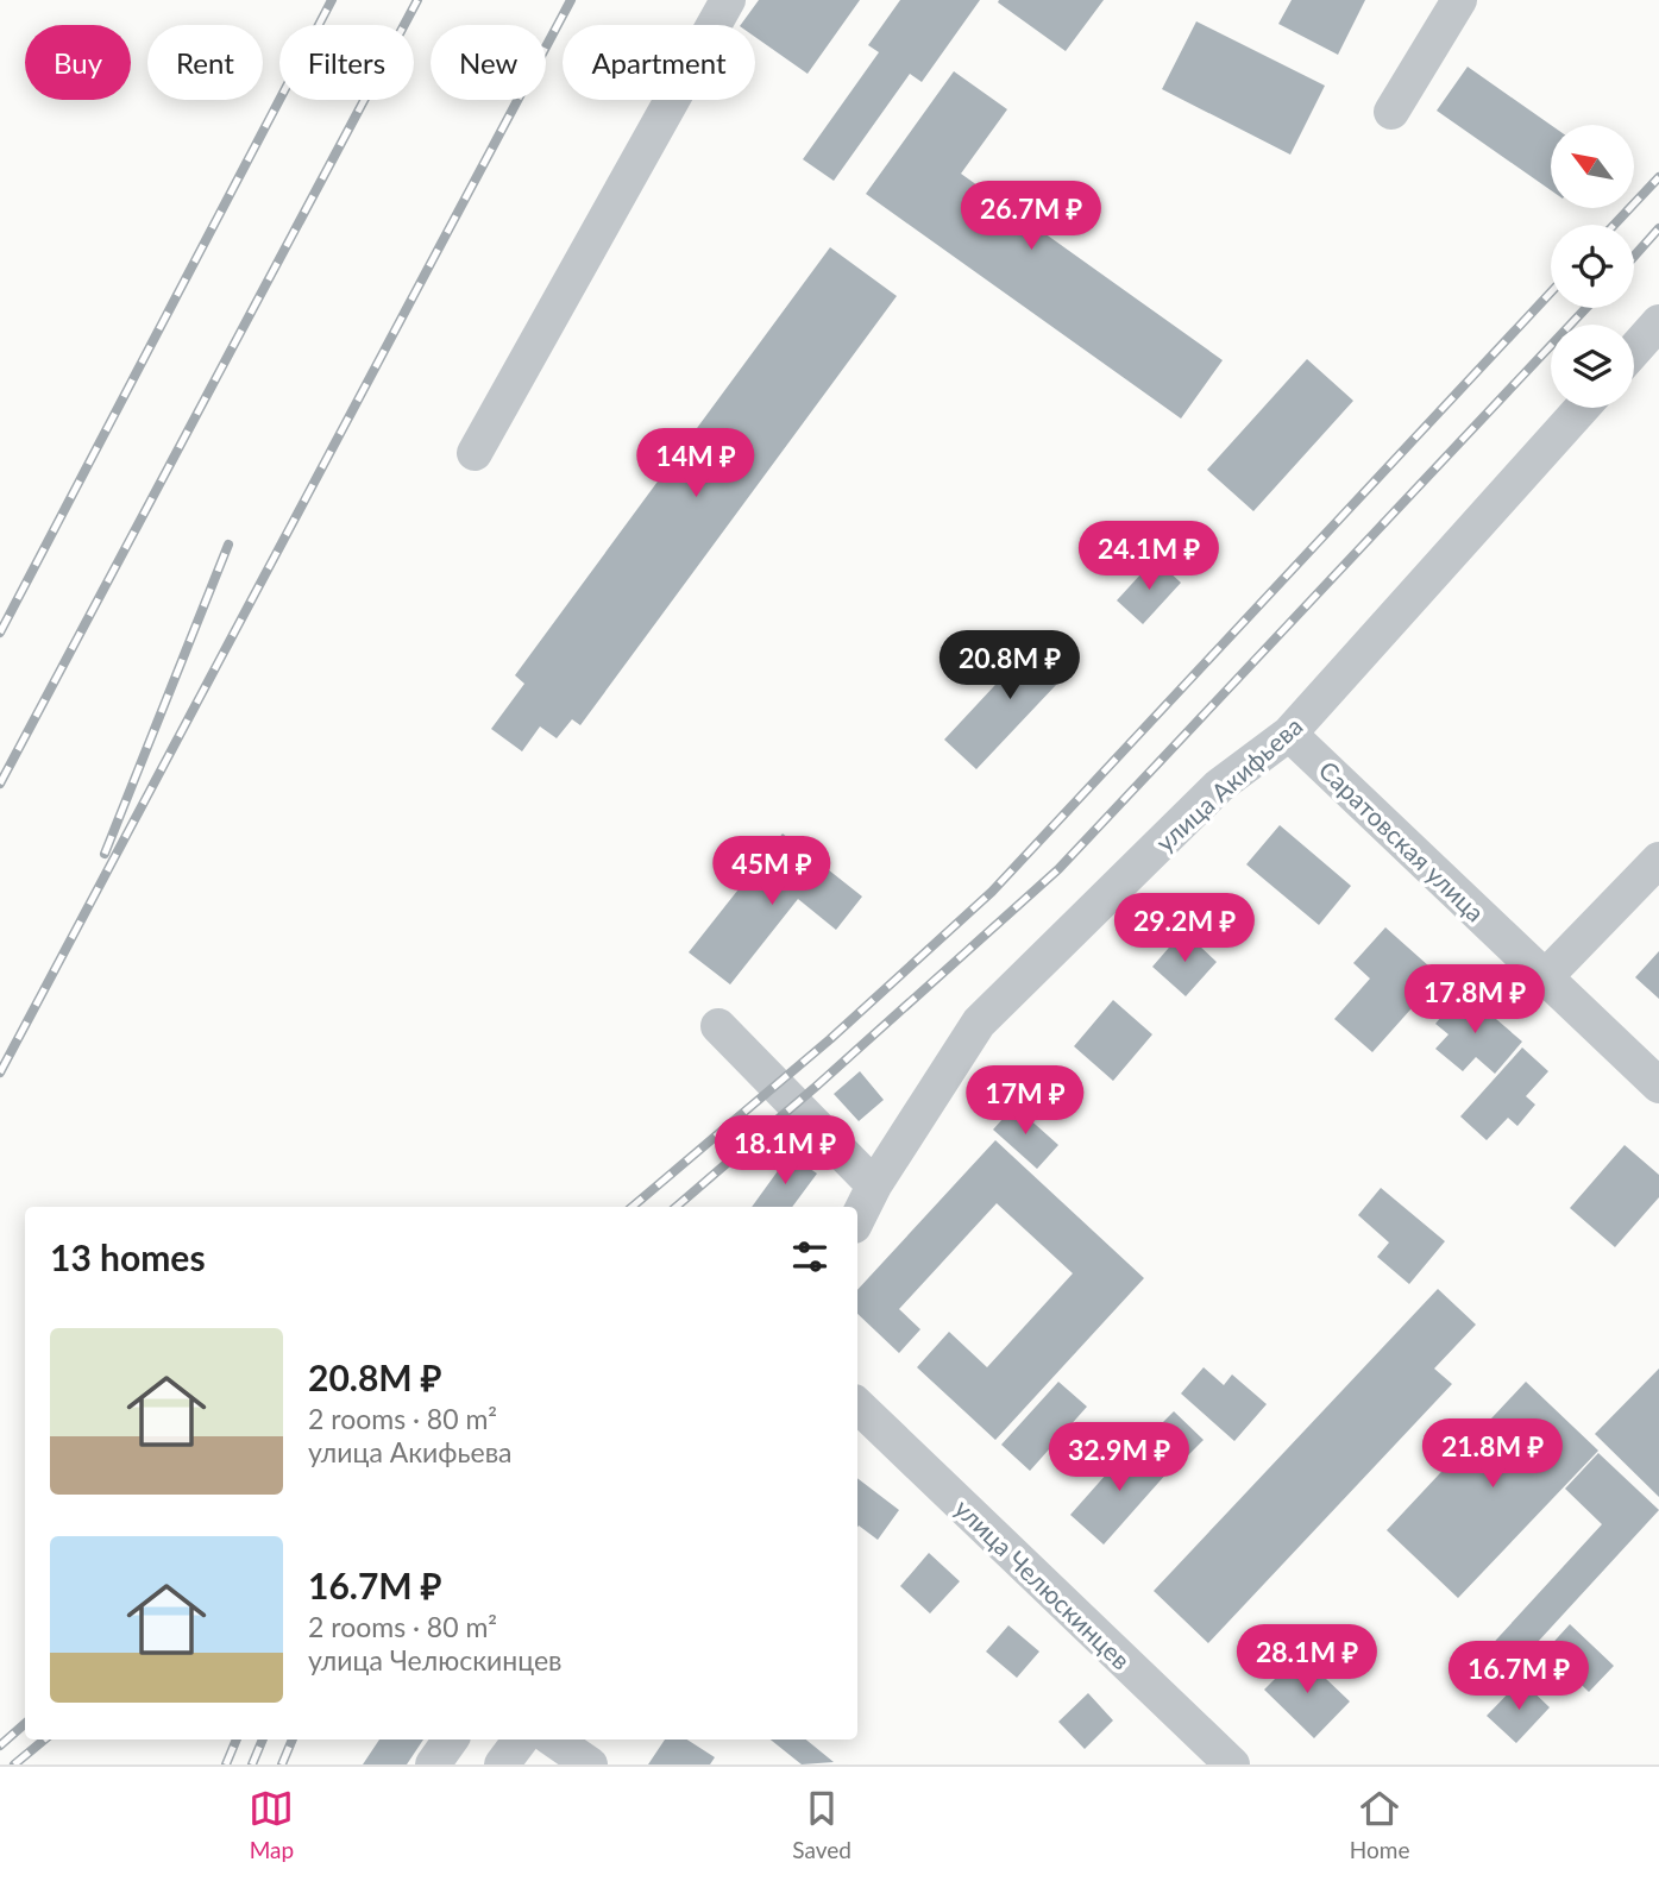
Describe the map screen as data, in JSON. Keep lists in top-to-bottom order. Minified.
{"streets":{"street":["улица Акифьева","Саратовская улица","улица Челюскинцев"]},"crossings":[["улица Акифьева","Саратовская улица"]],"north":"top left","page":{"chip":["Buy","Rent","Filters","New","Apartment"],"price":["26.7M ₽","14M ₽","24.1M ₽","20.8M ₽","45M ₽","29.2M ₽","17.8M ₽","17M ₽","18.1M ₽","21.8M ₽","32.9M ₽","28.1M ₽","16.7M ₽"],"heading":"13 homes","list":[{"name":"20.8M ₽","note":"2 rooms · 80 m² · улица Акифьева"},{"name":"16.7M ₽","note":"2 rooms · 80 m² · улица Челюскинцев"}],"tabs":["Map","Saved","Home"]}}
